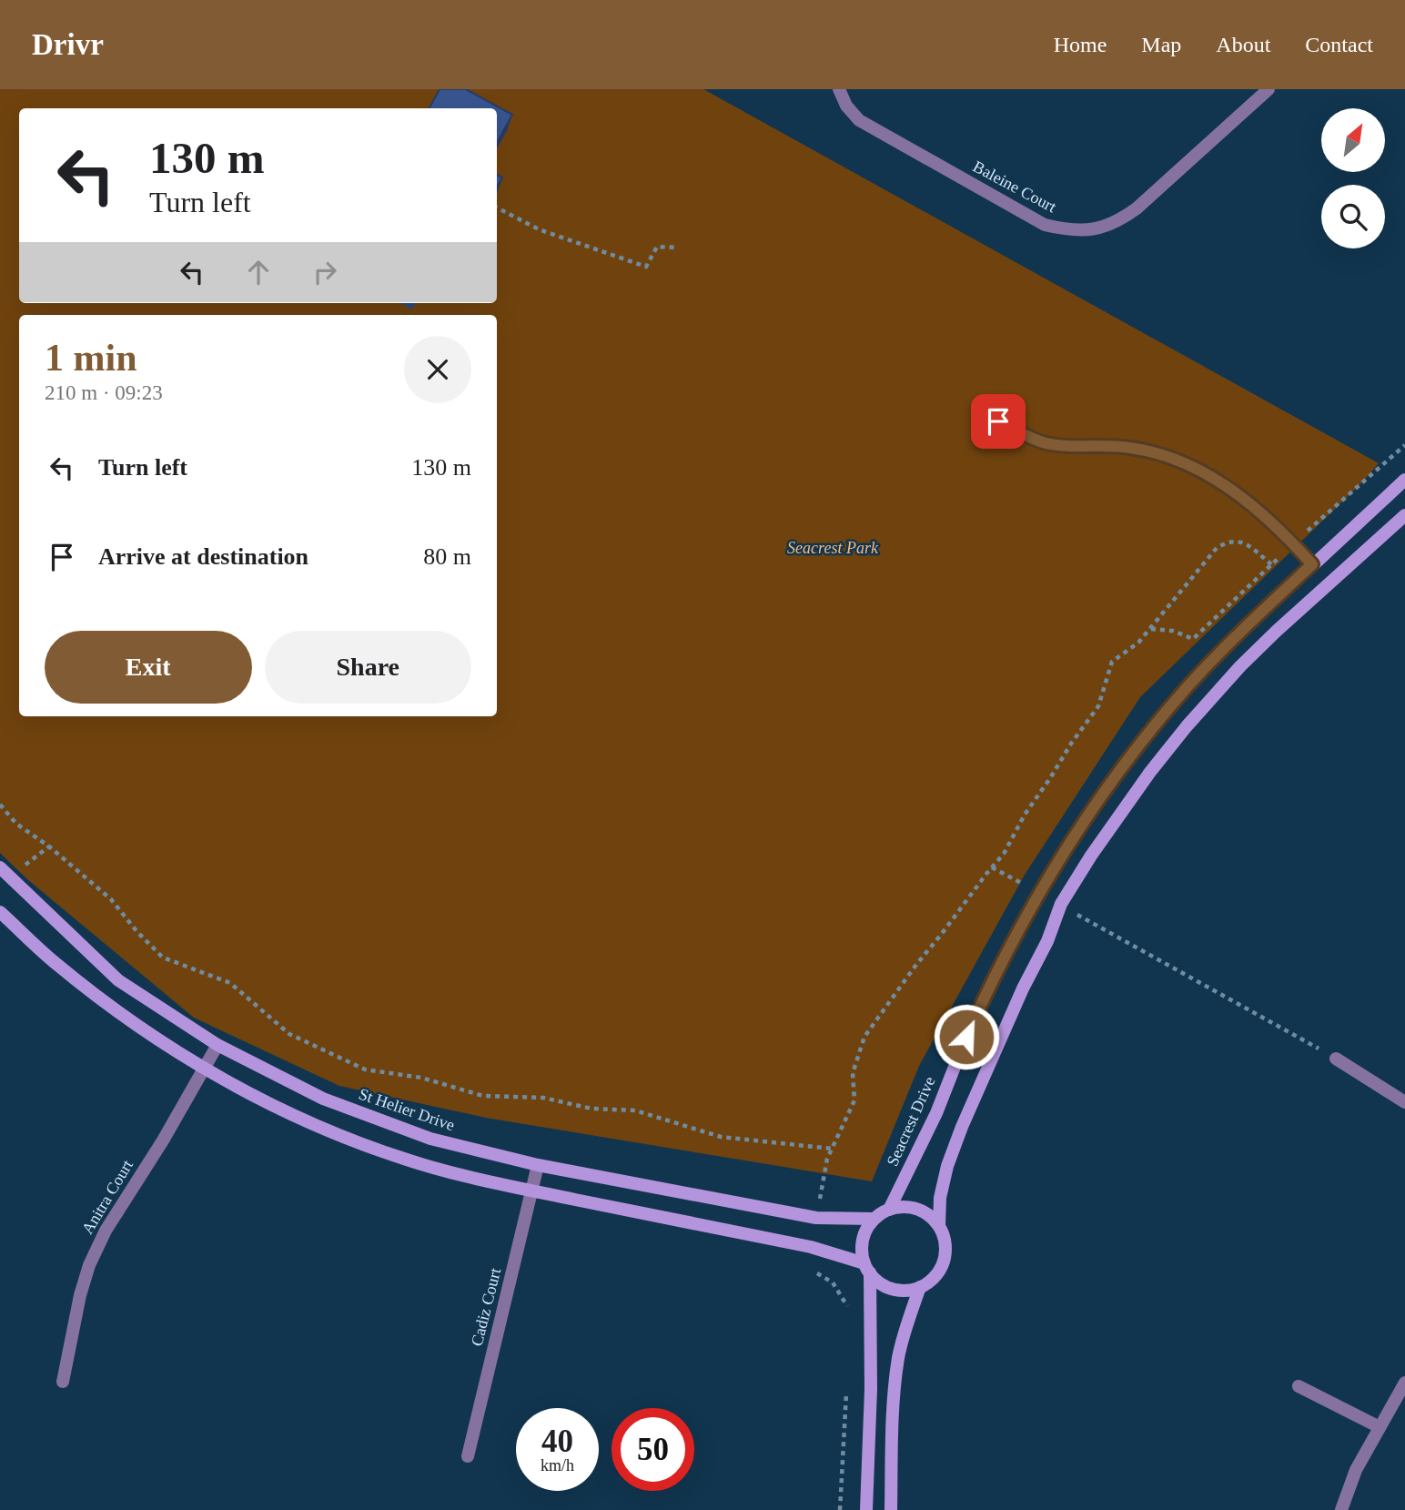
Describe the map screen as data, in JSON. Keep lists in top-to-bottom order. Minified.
{"streets":{"main road":["St Helier Drive","Seacrest Drive"],"street":["Baleine Court","Anitra Court","Cadiz Court"]},"crossings":[["St Helier Drive","Seacrest Drive"],["St Helier Drive","Anitra Court"],["St Helier Drive","Cadiz Court"]],"parks":["Seacrest Park"],"north":"top right","page":{"header":"Drivr","nav":["Home","Map","About","Contact"],"turn":["130 m","Turn left"],"heading":["1 min","210 m · 09:23"],"list":[{"name":"Turn left","value":"130 m"},{"name":"Arrive at destination","value":"80 m"}],"buttons":["Exit","Share"],"speed":"40 km/h","limit":"50"}}
